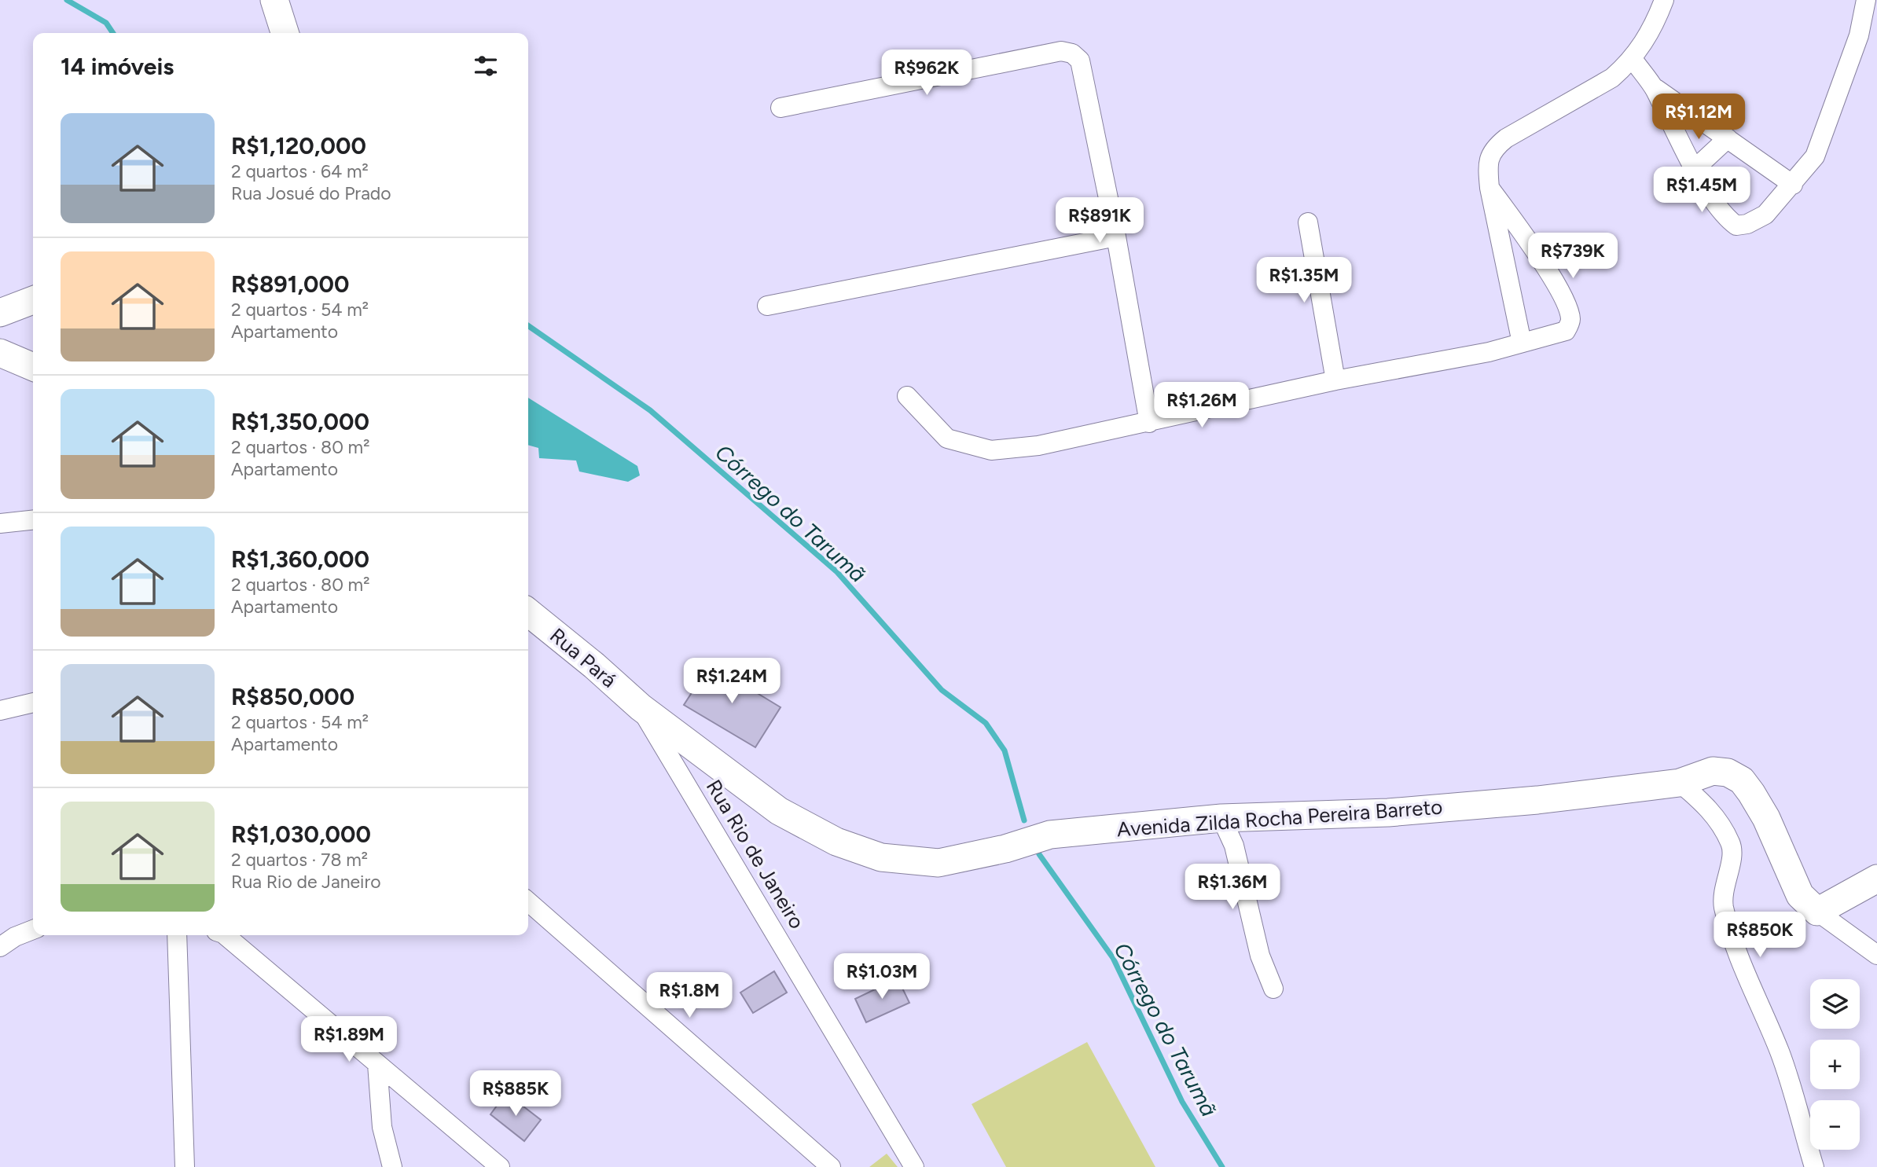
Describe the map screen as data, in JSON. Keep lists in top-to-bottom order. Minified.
{"streets":{"street":["Rua Pará","Avenida Zilda Rocha Pereira Barreto","Rua Rio de Janeiro"]},"crossings":[["Rua Pará","Avenida Zilda Rocha Pereira Barreto"],["Rua Pará","Rua Rio de Janeiro"],["Avenida Zilda Rocha Pereira Barreto","Rua Rio de Janeiro"]],"water":["Córrego do Tarumã"],"page":{"heading":"14 imóveis","price":["R$962K","R$1.12M","R$1.45M","R$891K","R$739K","R$1.35M","R$1.26M","R$1.24M","R$1.36M","R$850K","R$1.03M","R$1.8M","R$1.89M","R$885K"],"list":[{"name":"R$1,120,000","note":"2 quartos · 64 m² · Rua Josué do Prado"},{"name":"R$891,000","note":"2 quartos · 54 m² · Apartamento"},{"name":"R$1,350,000","note":"2 quartos · 80 m² · Apartamento"},{"name":"R$1,360,000","note":"2 quartos · 80 m² · Apartamento"},{"name":"R$850,000","note":"2 quartos · 54 m² · Apartamento"},{"name":"R$1,030,000","note":"2 quartos · 78 m² · Rua Rio de Janeiro"}],"map_buttons":["+","−"]}}
